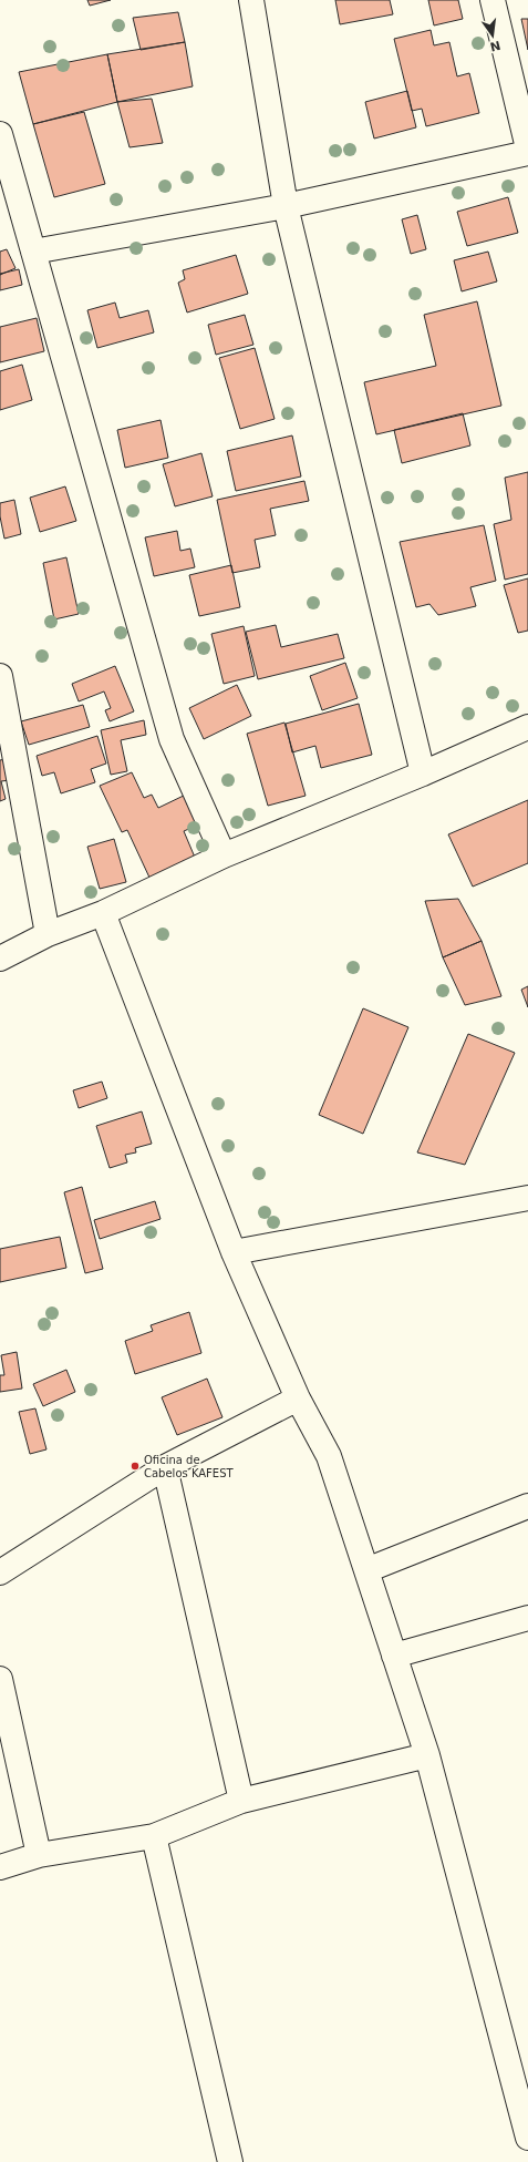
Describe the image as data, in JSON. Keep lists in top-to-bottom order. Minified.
{"places":["Oficina de Cabelos KAFEST"],"north":"bottom"}
